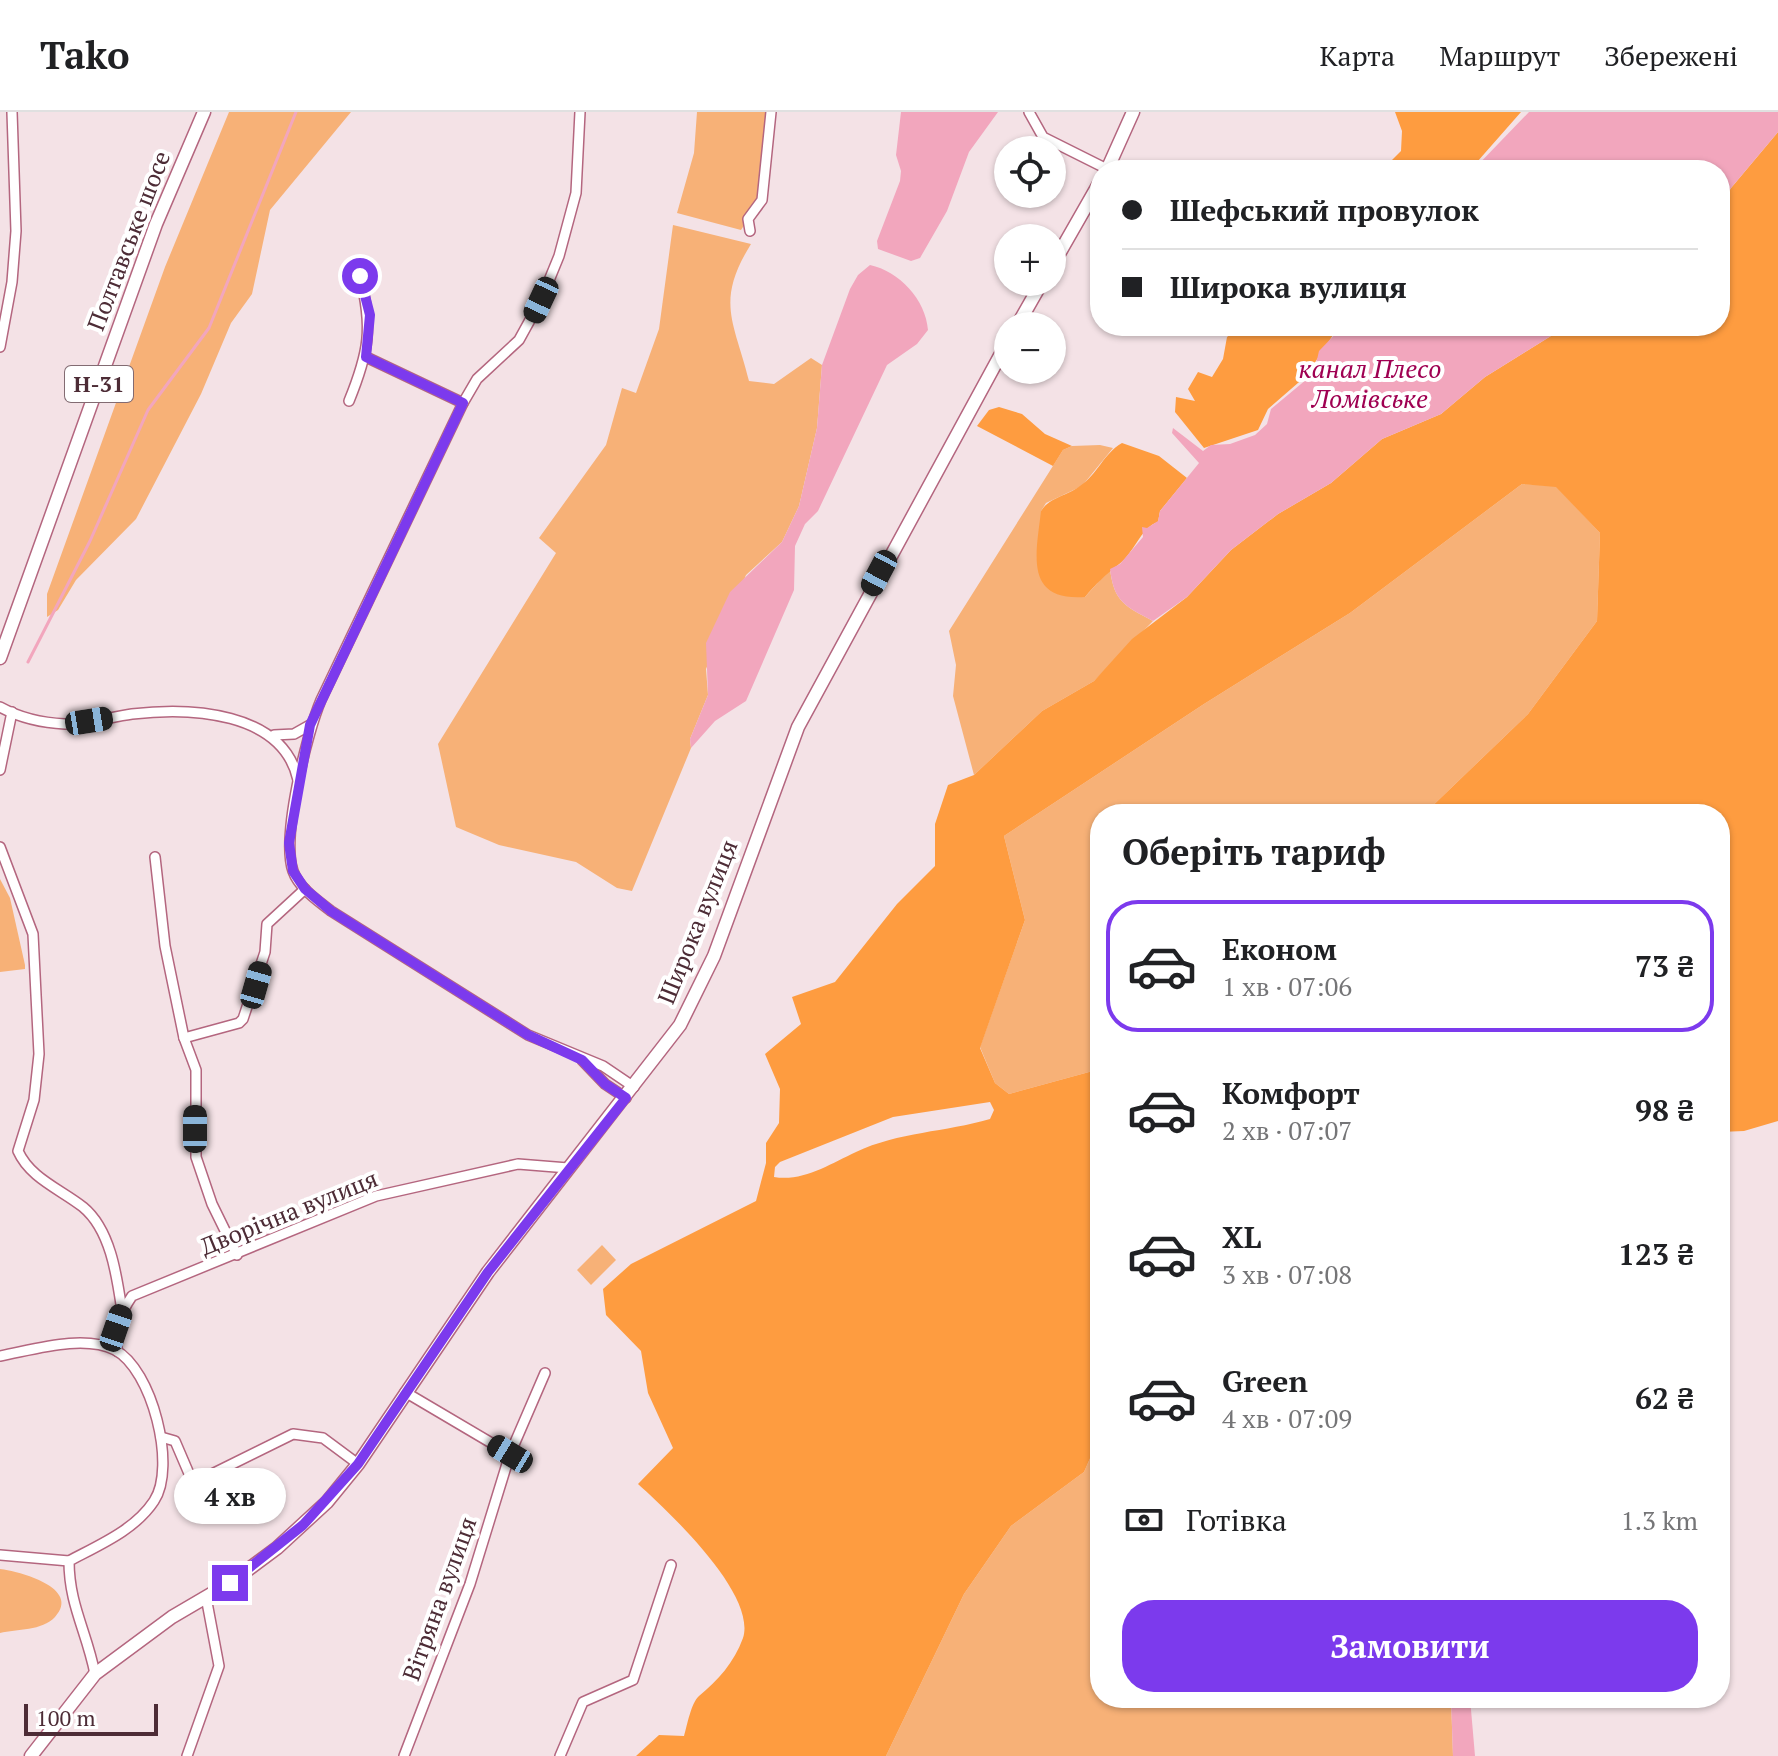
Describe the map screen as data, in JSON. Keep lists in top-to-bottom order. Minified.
{"streets":{"main road":["Полтавське шосе","Н-31","Широка вулиця"],"street":["Дворічна вулиця","Вітряна вулиця"]},"crossings":[["Широка вулиця","Дворічна вулиця"]],"water":["канал Плесо Ломівське"],"scale_bar":"100 m","page":{"header":"Tako","nav":["Карта","Маршрут","Збережені"],"map_buttons":["+","−"],"banner":["Шефський провулок","Широка вулиця"],"heading":"Оберіть тариф","list":[{"name":"Економ","note":"1 хв · 07:06","value":"73 ₴"},{"name":"Комфорт","note":"2 хв · 07:07","value":"98 ₴"},{"name":"XL","note":"3 хв · 07:08","value":"123 ₴"},{"name":"Green","note":"4 хв · 07:09","value":"62 ₴"}],"bubble":"4 хв","pay":["Готівка","1.3 km"],"buttons":"Замовити","scale":"100 m"}}
